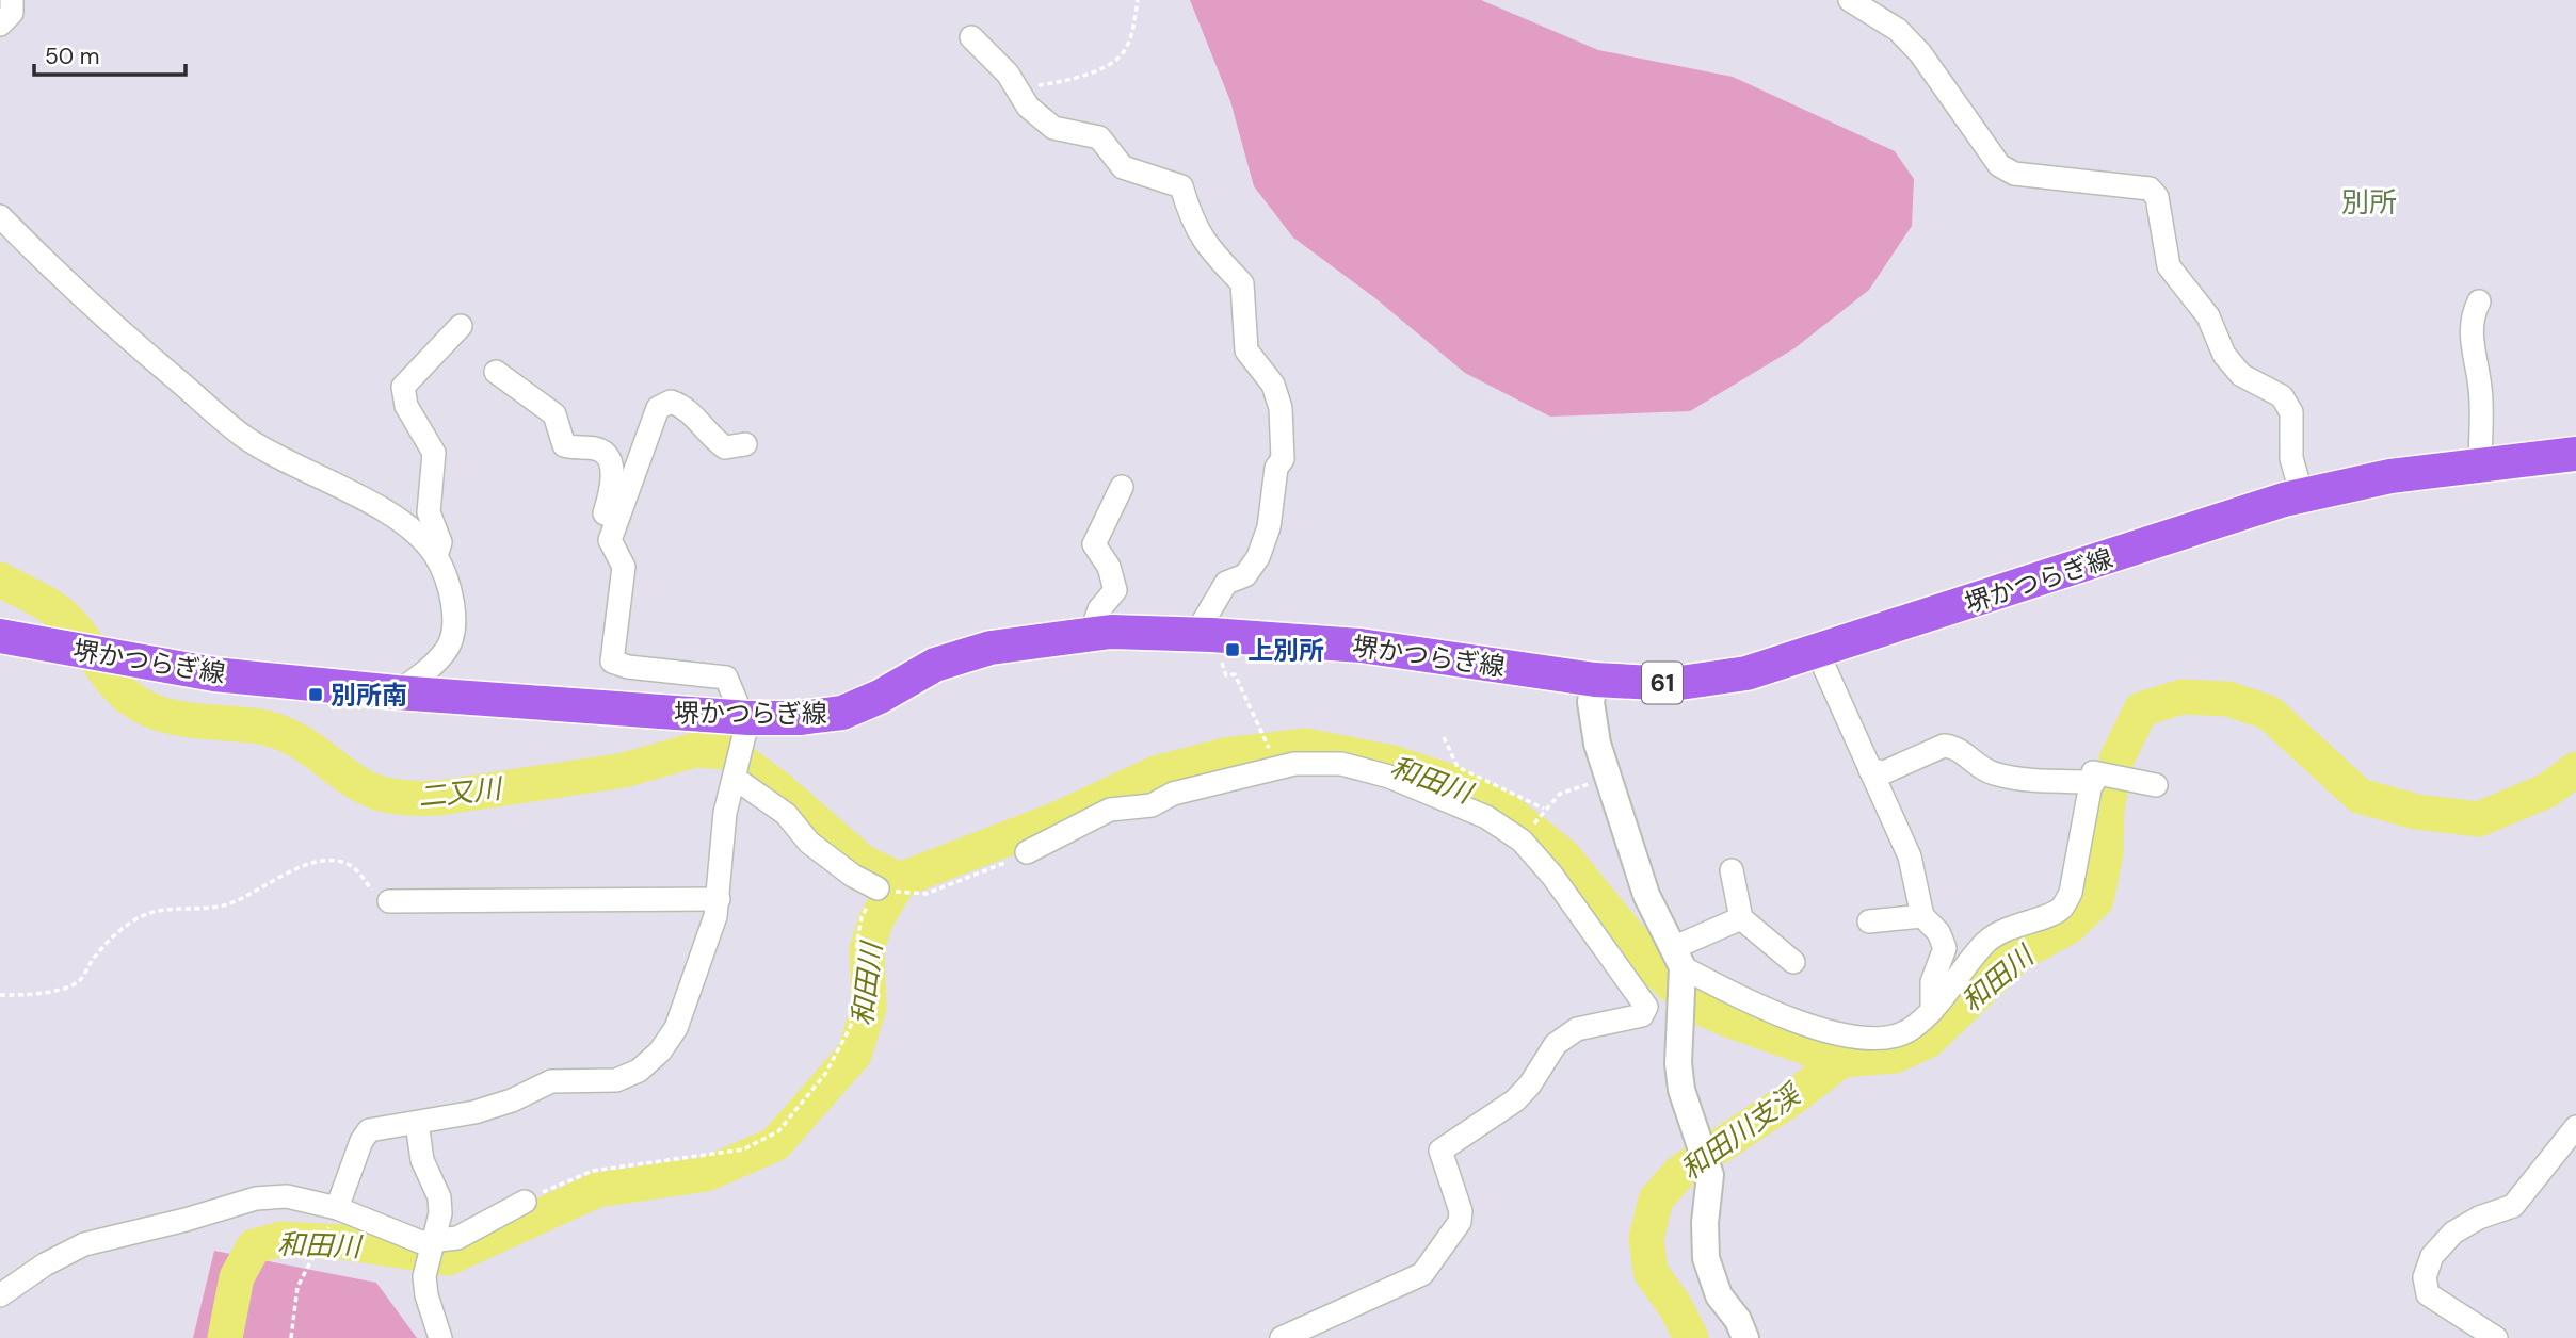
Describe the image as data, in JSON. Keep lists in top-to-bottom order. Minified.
{"streets":{"main road":["堺かつらぎ線","61"]},"districts":["別所"],"water":["和田川","二又川","和田川支渓"],"places":{"transit":["上別所","別所南"]},"scale_bar":"50 m"}
